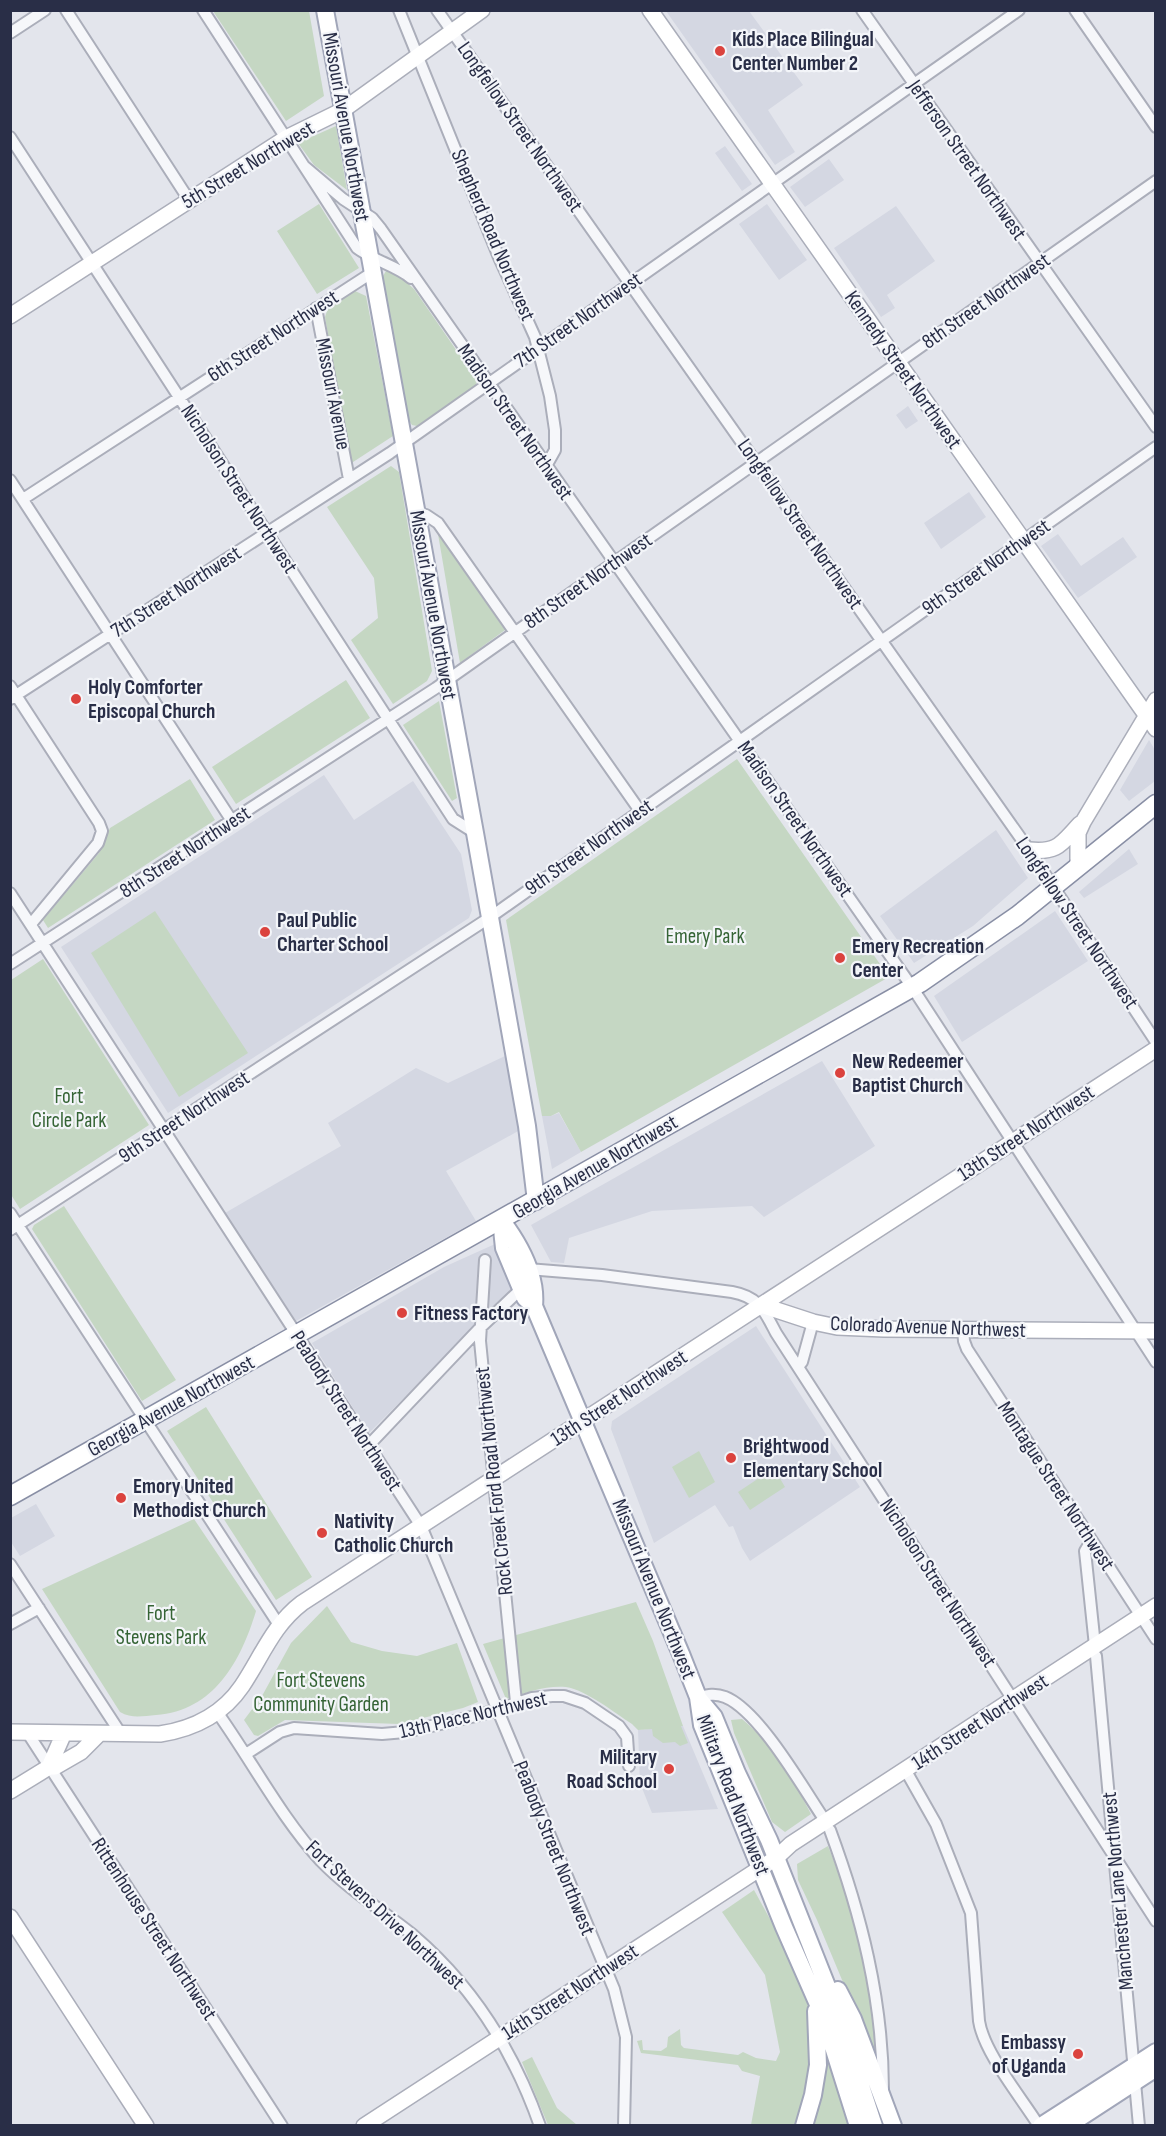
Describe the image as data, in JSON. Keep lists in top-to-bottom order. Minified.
{"streets":{"highway":["Georgia Avenue Northwest"],"main road":["Missouri Avenue Northwest","Military Road Northwest"],"street":["Longfellow Street Northwest","Jefferson Street Northwest","5th Street Northwest","Shepherd Road Northwest","8th Street Northwest","7th Street Northwest","6th Street Northwest","Kennedy Street Northwest","Missouri Avenue","Madison Street Northwest","Nicholson Street Northwest","9th Street Northwest","13th Street Northwest","Colorado Avenue Northwest","Peabody Street Northwest","Rock Creek Ford Road Northwest","Montague Street Northwest","13th Place Northwest","14th Street Northwest","Manchester Lane Northwest","Fort Stevens Drive Northwest","Rittenhouse Street Northwest"]},"crossings":[["Missouri Avenue Northwest","5th Street Northwest"],["Missouri Avenue Northwest","8th Street Northwest"],["Missouri Avenue Northwest","7th Street Northwest"],["Missouri Avenue Northwest","6th Street Northwest"],["Missouri Avenue Northwest","Madison Street Northwest"],["Missouri Avenue Northwest","Nicholson Street Northwest"],["Missouri Avenue Northwest","9th Street Northwest"],["Missouri Avenue Northwest","13th Street Northwest"],["Missouri Avenue Northwest","Georgia Avenue Northwest"],["Missouri Avenue Northwest","Colorado Avenue Northwest"],["Missouri Avenue Northwest","14th Street Northwest"],["Missouri Avenue Northwest","Military Road Northwest"],["Longfellow Street Northwest","5th Street Northwest"],["Longfellow Street Northwest","8th Street Northwest"],["Longfellow Street Northwest","7th Street Northwest"],["Longfellow Street Northwest","9th Street Northwest"],["Longfellow Street Northwest","Georgia Avenue Northwest"],["Jefferson Street Northwest","8th Street Northwest"],["Jefferson Street Northwest","7th Street Northwest"],["5th Street Northwest","Shepherd Road Northwest"],["5th Street Northwest","Madison Street Northwest"],["5th Street Northwest","Nicholson Street Northwest"],["Shepherd Road Northwest","7th Street Northwest"],["Shepherd Road Northwest","Madison Street Northwest"],["8th Street Northwest","Kennedy Street Northwest"],["8th Street Northwest","Madison Street Northwest"],["8th Street Northwest","Nicholson Street Northwest"],["8th Street Northwest","Peabody Street Northwest"],["7th Street Northwest","Kennedy Street Northwest"],["7th Street Northwest","Missouri Avenue"],["7th Street Northwest","Madison Street Northwest"],["7th Street Northwest","Nicholson Street Northwest"],["6th Street Northwest","Missouri Avenue"],["6th Street Northwest","Madison Street Northwest"],["6th Street Northwest","Nicholson Street Northwest"],["Kennedy Street Northwest","9th Street Northwest"],["Madison Street Northwest","9th Street Northwest"],["Madison Street Northwest","13th Street Northwest"],["Madison Street Northwest","Georgia Avenue Northwest"],["Madison Street Northwest","Colorado Avenue Northwest"],["Nicholson Street Northwest","13th Street Northwest"],["Nicholson Street Northwest","Colorado Avenue Northwest"],["Nicholson Street Northwest","14th Street Northwest"],["Nicholson Street Northwest","Manchester Lane Northwest"],["9th Street Northwest","Peabody Street Northwest"],["13th Street Northwest","Colorado Avenue Northwest"],["13th Street Northwest","Peabody Street Northwest"],["13th Street Northwest","Rock Creek Ford Road Northwest"],["13th Street Northwest","Fort Stevens Drive Northwest"],["13th Street Northwest","Rittenhouse Street Northwest"],["Georgia Avenue Northwest","Peabody Street Northwest"],["Colorado Avenue Northwest","Montague Street Northwest"],["Peabody Street Northwest","13th Place Northwest"],["Peabody Street Northwest","14th Street Northwest"],["Rock Creek Ford Road Northwest","13th Place Northwest"],["Montague Street Northwest","14th Street Northwest"],["Montague Street Northwest","Manchester Lane Northwest"],["13th Place Northwest","Fort Stevens Drive Northwest"],["14th Street Northwest","Military Road Northwest"],["14th Street Northwest","Manchester Lane Northwest"],["14th Street Northwest","Fort Stevens Drive Northwest"]],"parks":["Emery Park","Fort Circle Park","Fort Stevens Park","Fort Stevens Community Garden"],"places":["Kids Place Bilingual Center Number 2","Holy Comforter Episcopal Church","Paul Public Charter School","Emery Recreation Center","New Redeemer Baptist Church","Fitness Factory","Brightwood Elementary School","Emory United Methodist Church","Nativity Catholic Church","Military Road School","Embassy of Uganda"]}
